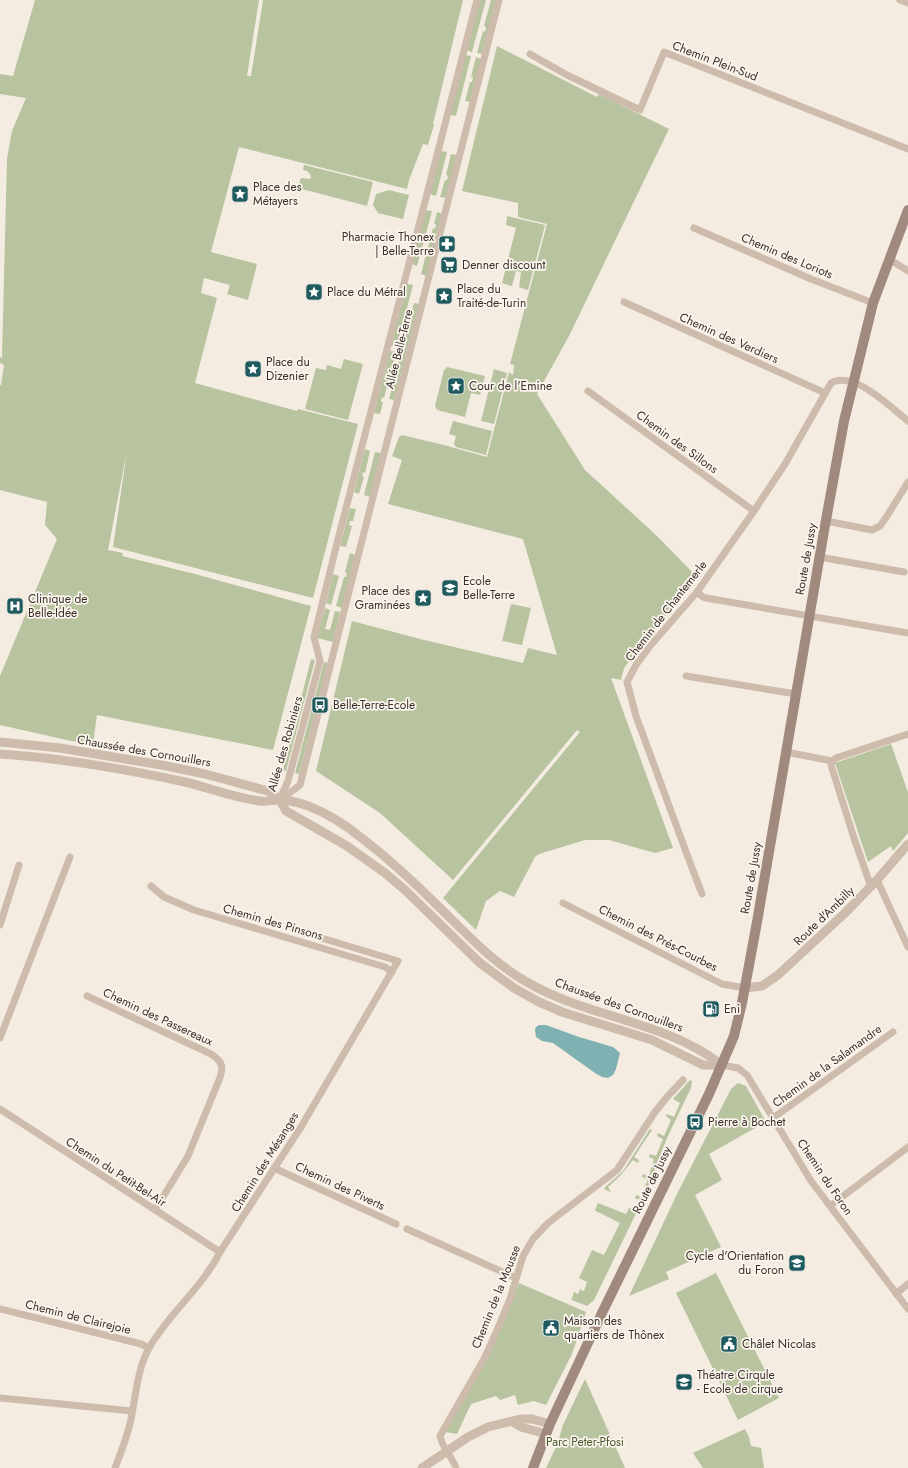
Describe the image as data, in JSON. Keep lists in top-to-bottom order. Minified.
{"streets":{"main road":["Route de Jussy"],"street":["Chemin Plein-Sud","Chemin des Loriots","Chemin des Verdiers","Allée Belle-Terre","Chemin des Sillons","Chemin de Chantemerle","Allée des Robiniers","Chaussée des Cornouillers","Route d'Ambilly","Chemin des Pinsons","Chemin des Prés-Courbes","Chemin des Passereaux","Chemin de la Salamandre","Chemin des Mésanges","Chemin du Petit-Bel-Air","Chemin du Foron","Chemin des Piverts","Chemin de la Mousse","Chemin de Clairejoie"]},"crossings":[["Chemin des Loriots","Route de Jussy"],["Chemin des Verdiers","Chemin de Chantemerle"],["Allée Belle-Terre","Allée des Robiniers"],["Chemin des Sillons","Chemin de Chantemerle"],["Route de Jussy","Chemin de Chantemerle"],["Route de Jussy","Chaussée des Cornouillers"],["Route de Jussy","Route d'Ambilly"],["Route de Jussy","Chemin des Prés-Courbes"],["Route de Jussy","Chemin du Foron"],["Allée des Robiniers","Chaussée des Cornouillers"],["Chaussée des Cornouillers","Chemin du Foron"],["Route d'Ambilly","Chemin des Prés-Courbes"],["Chemin des Pinsons","Chemin des Mésanges"],["Chemin des Passereaux","Chemin du Petit-Bel-Air"],["Chemin de la Salamandre","Chemin du Foron"],["Chemin des Mésanges","Chemin du Petit-Bel-Air"],["Chemin des Mésanges","Chemin des Piverts"],["Chemin des Mésanges","Chemin de Clairejoie"]],"parks":["Parc Peter-Pfosi"],"places":{"place":["Place des Métayers","Place du Métral","Place du Traité-de-Turin","Place du Dizenier","Cour de l'Emine","Place des Graminées"],"pharmacy":["Pharmacie Thonex | Belle-Terre"],"supermarket":["Denner discount"],"school or university":["Ecole Belle-Terre","Cycle d'Orientation du Foron","Théatre Cirqule - Ecole de cirque"],"hospital":["Clinique de Belle-Idée"],"bus stop":["Belle-Terre-Ecole","Pierre à Bochet"],"fuel station":["Eni"],"public building":["Maison des quartiers de Thônex","Châlet Nicolas"]}}
